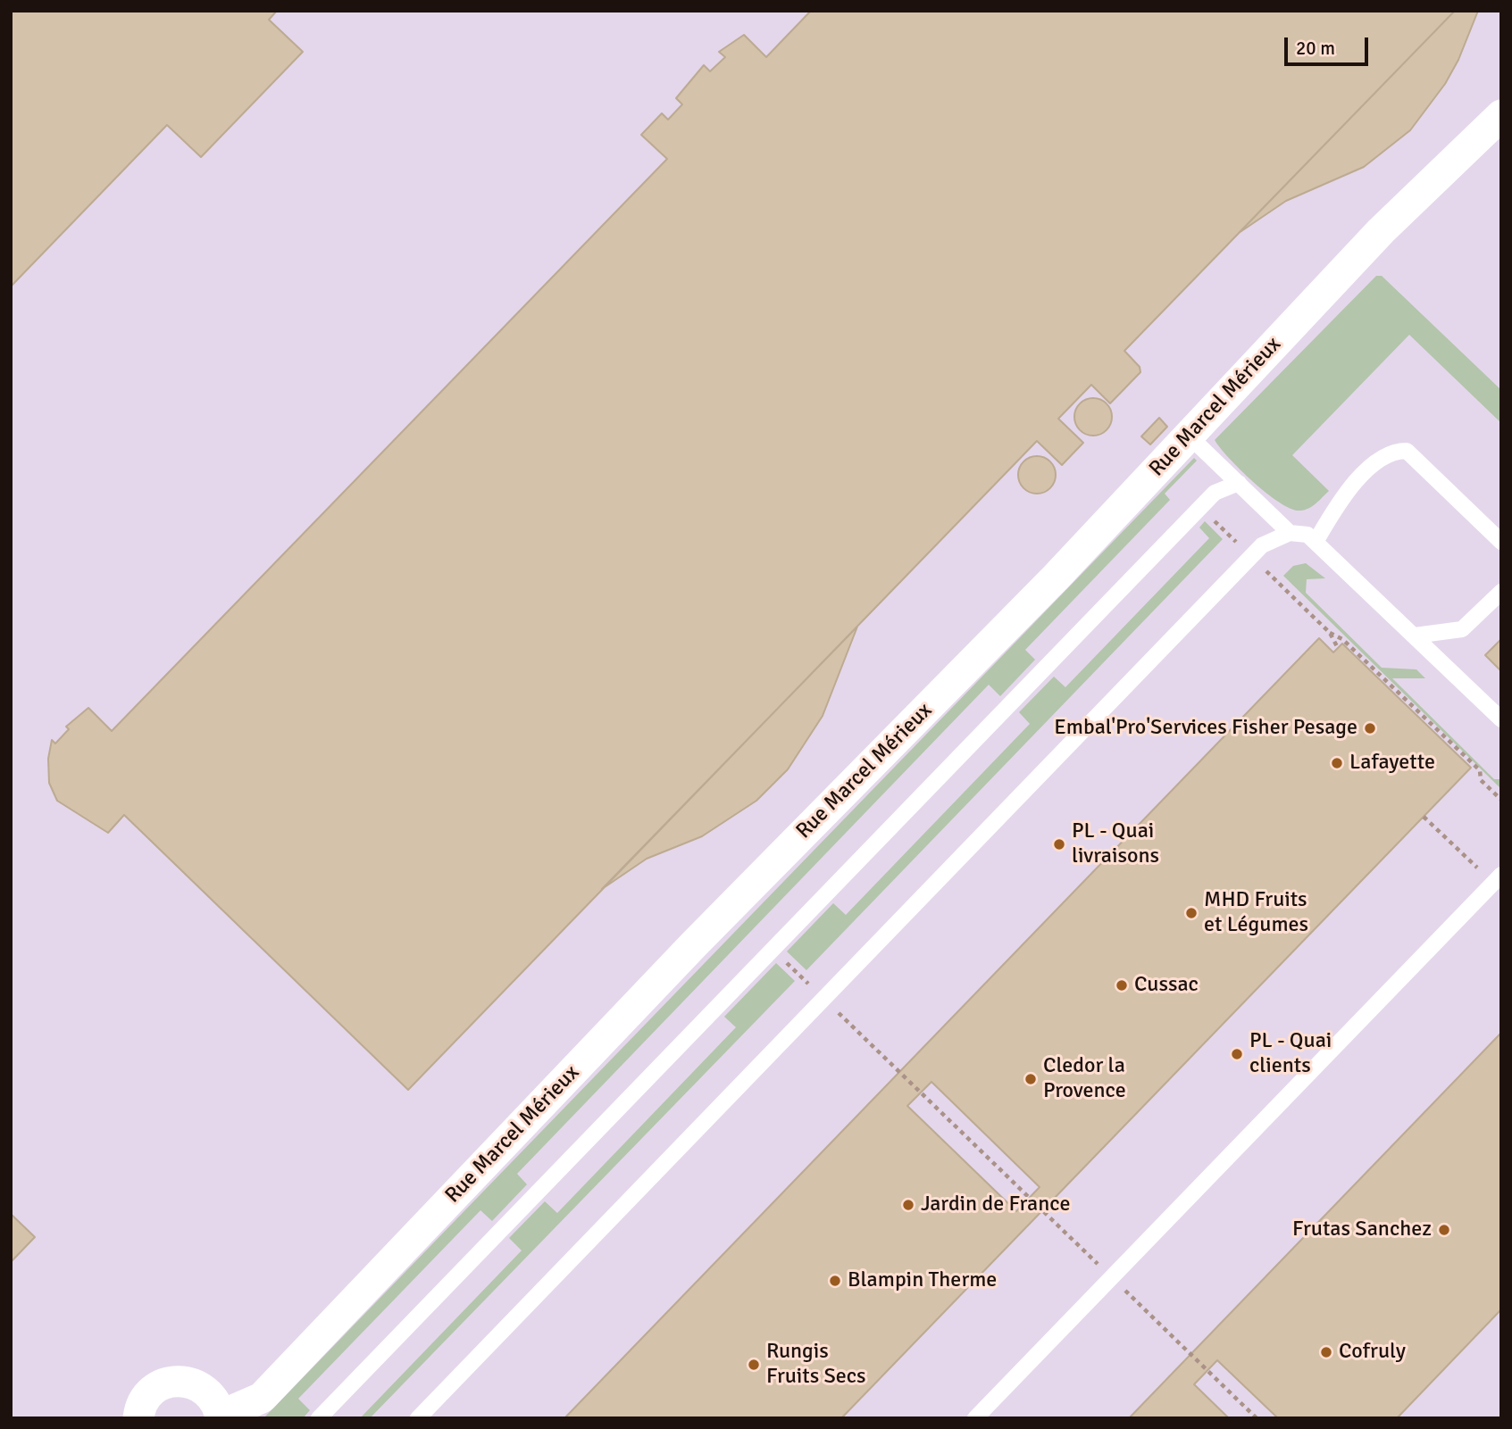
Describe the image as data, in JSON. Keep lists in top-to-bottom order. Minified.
{"streets":{"street":["Rue Marcel Mérieux"]},"places":["Embal'Pro'Services Fisher Pesage","Lafayette","PL - Quai livraisons","MHD Fruits et Légumes","Cussac","PL - Quai clients","Cledor la Provence","Jardin de France","Frutas Sanchez","Blampin Therme","Cofruly","Rungis Fruits Secs"],"scale_bar":"20 m"}
